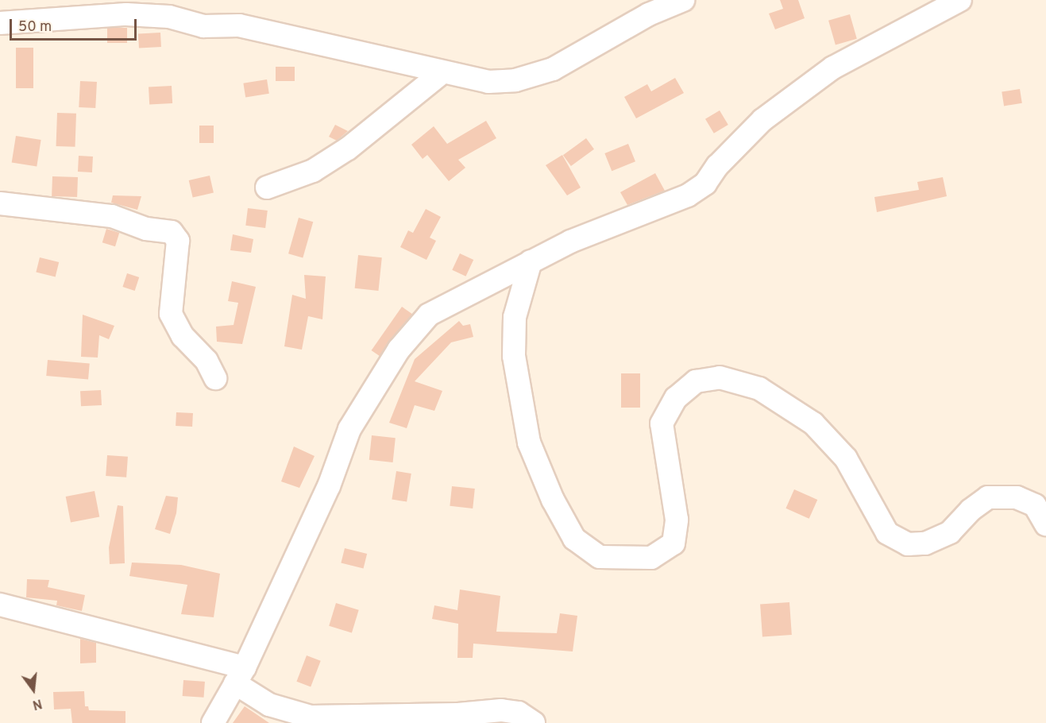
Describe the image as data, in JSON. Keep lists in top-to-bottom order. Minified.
{"scale_bar":"50 m","north":"bottom"}
